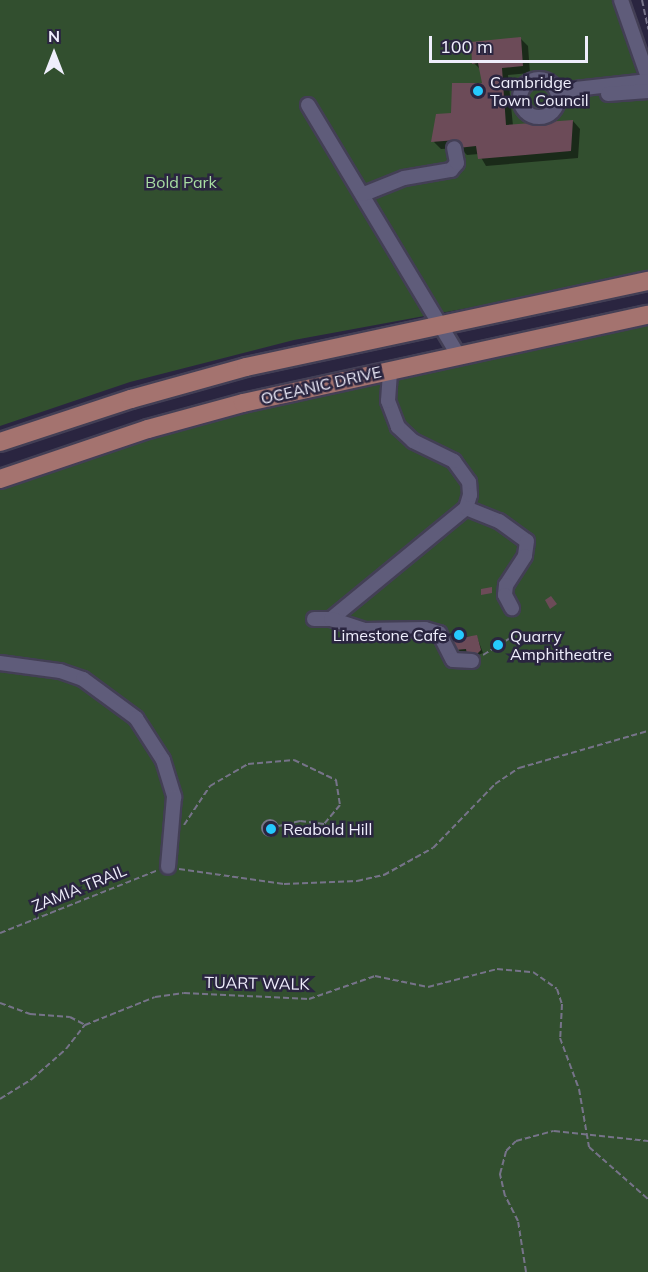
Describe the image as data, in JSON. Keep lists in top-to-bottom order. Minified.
{"streets":{"main road":["OCEANIC DRIVE"],"path":["ZAMIA TRAIL","TUART WALK"]},"parks":["Bold Park"],"places":["Cambridge Town Council","Limestone Cafe","Quarry Amphitheatre","Reabold Hill"],"scale_bar":"100 m","north":"top"}
